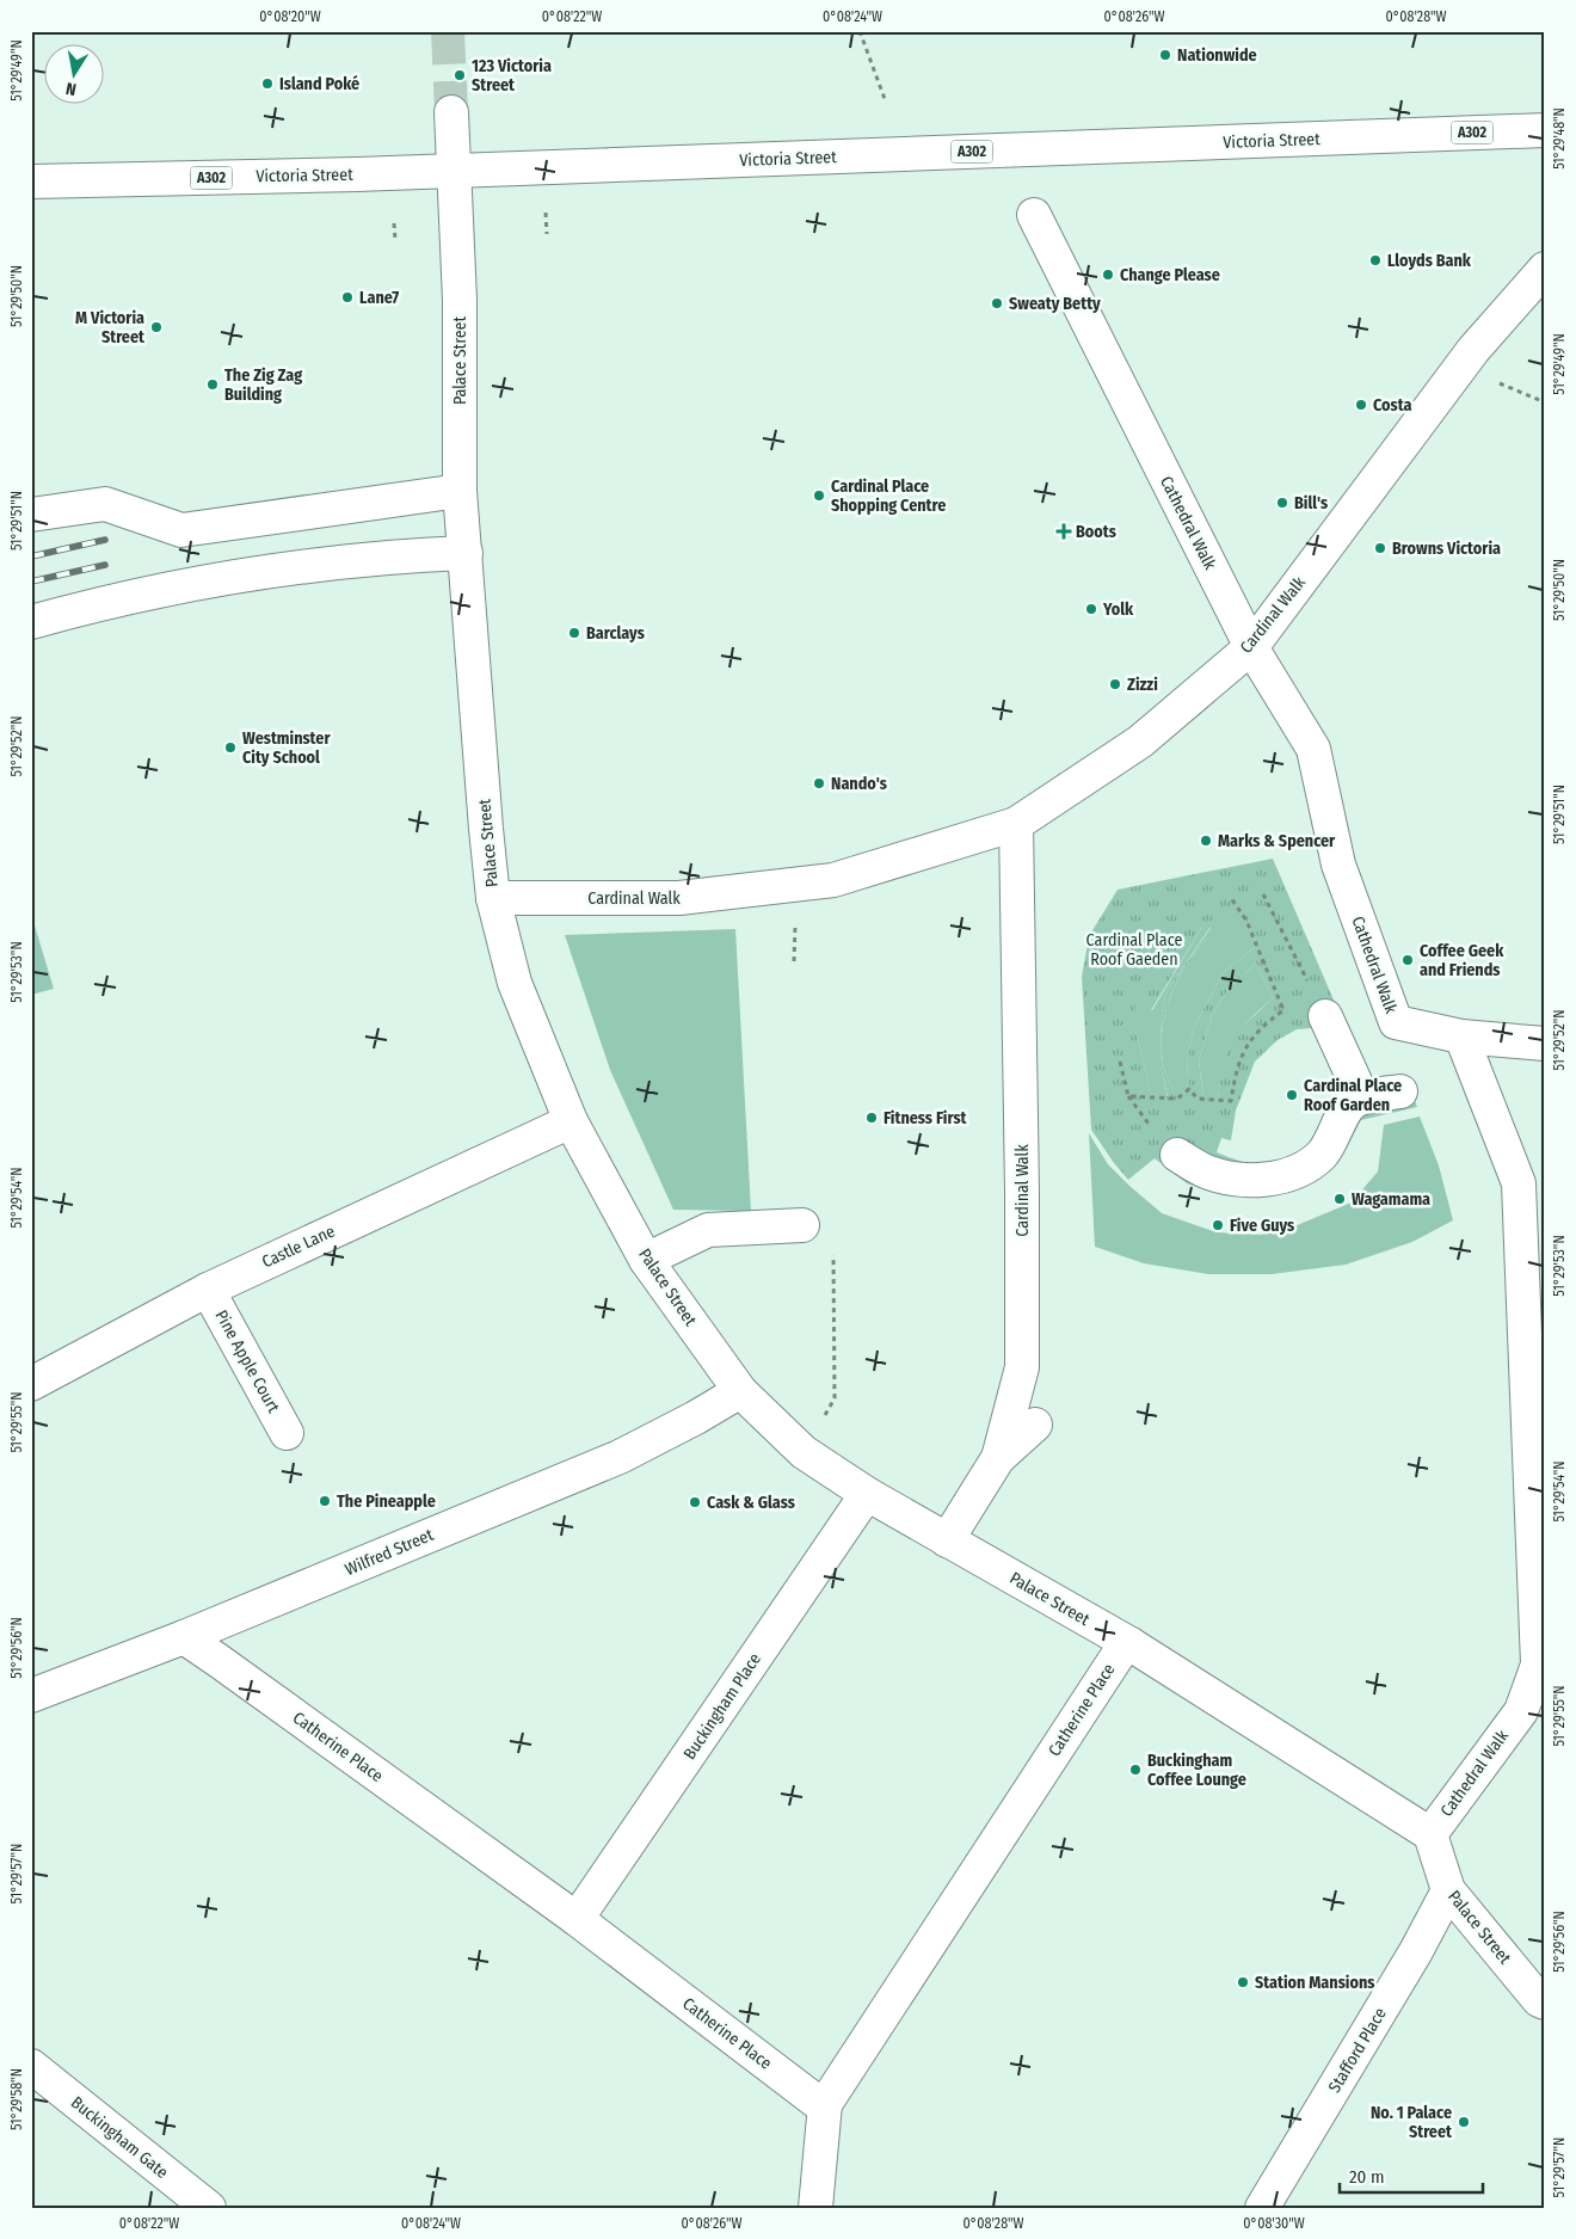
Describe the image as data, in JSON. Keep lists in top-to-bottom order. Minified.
{"streets":{"street":["A302","Victoria Street","Palace Street","Cathedral Walk","Cardinal Walk","Castle Lane","Pine Apple Court","Wilfred Street","Buckingham Place","Catherine Place","Stafford Place","Buckingham Gate"]},"crossings":[["Victoria Street","Palace Street"],["Palace Street","Cathedral Walk"],["Palace Street","Cardinal Walk"],["Palace Street","Castle Lane"],["Palace Street","Wilfred Street"],["Palace Street","Buckingham Place"],["Palace Street","Catherine Place"],["Palace Street","Stafford Place"],["Cathedral Walk","Cardinal Walk"],["Castle Lane","Pine Apple Court"],["Wilfred Street","Catherine Place"],["Buckingham Place","Catherine Place"]],"parks":["Cardinal Place Roof Gaeden"],"places":{"other":["Nationwide","123 Victoria Street","Island Poké","Lloyds Bank","Change Please","Lane7","Sweaty Betty","M Victoria Street","The Zig Zag Building","Costa","Cardinal Place Shopping Centre","Bill's","Browns Victoria","Yolk","Barclays","Zizzi","Westminster City School","Nando's","Marks & Spencer","Coffee Geek and Friends","Cardinal Place Roof Garden","Fitness First","Wagamama","Five Guys","The Pineapple","Cask & Glass","Buckingham Coffee Lounge","Station Mansions","No. 1 Palace Street"],"health":["Boots"]},"scale_bar":"20 m","north":"bottom","coordinates":["0°08'20\"W","0°08'22\"W","0°08'24\"W","0°08'26\"W","0°08'28\"W","51°29'49\"N","51°29'48\"N","51°29'50\"N","51°29'51\"N","51°29'52\"N","51°29'53\"N","51°29'54\"N","51°29'55\"N","51°29'56\"N","51°29'57\"N","51°29'58\"N","0°08'30\"W"]}
